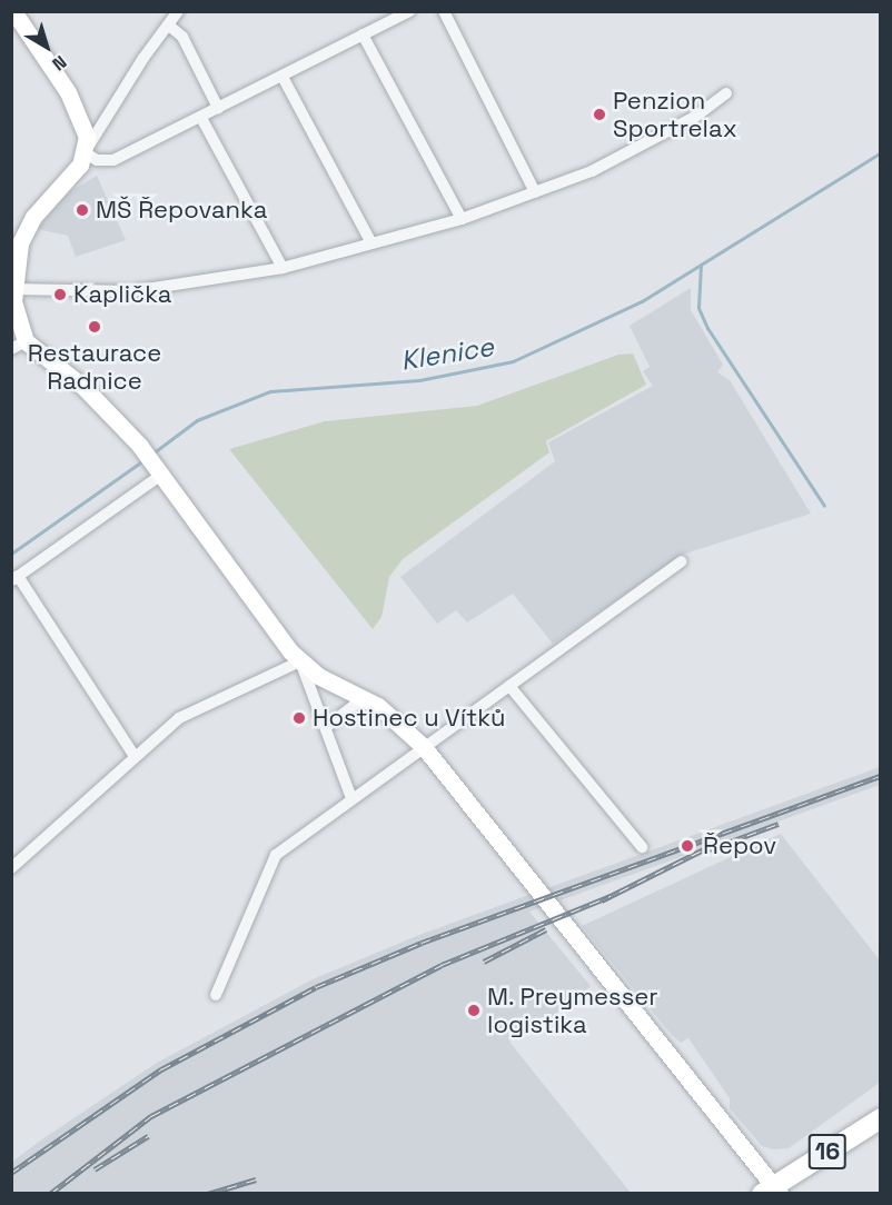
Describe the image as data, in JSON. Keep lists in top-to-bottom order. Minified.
{"streets":{"main road":["16"]},"water":["Klenice"],"places":["Penzion Sportrelax","MŠ Řepovanka","Kaplička","Restaurace Radnice","Hostinec u Vítků","Řepov","M. Preymesser logistika"],"north":"bottom right"}
